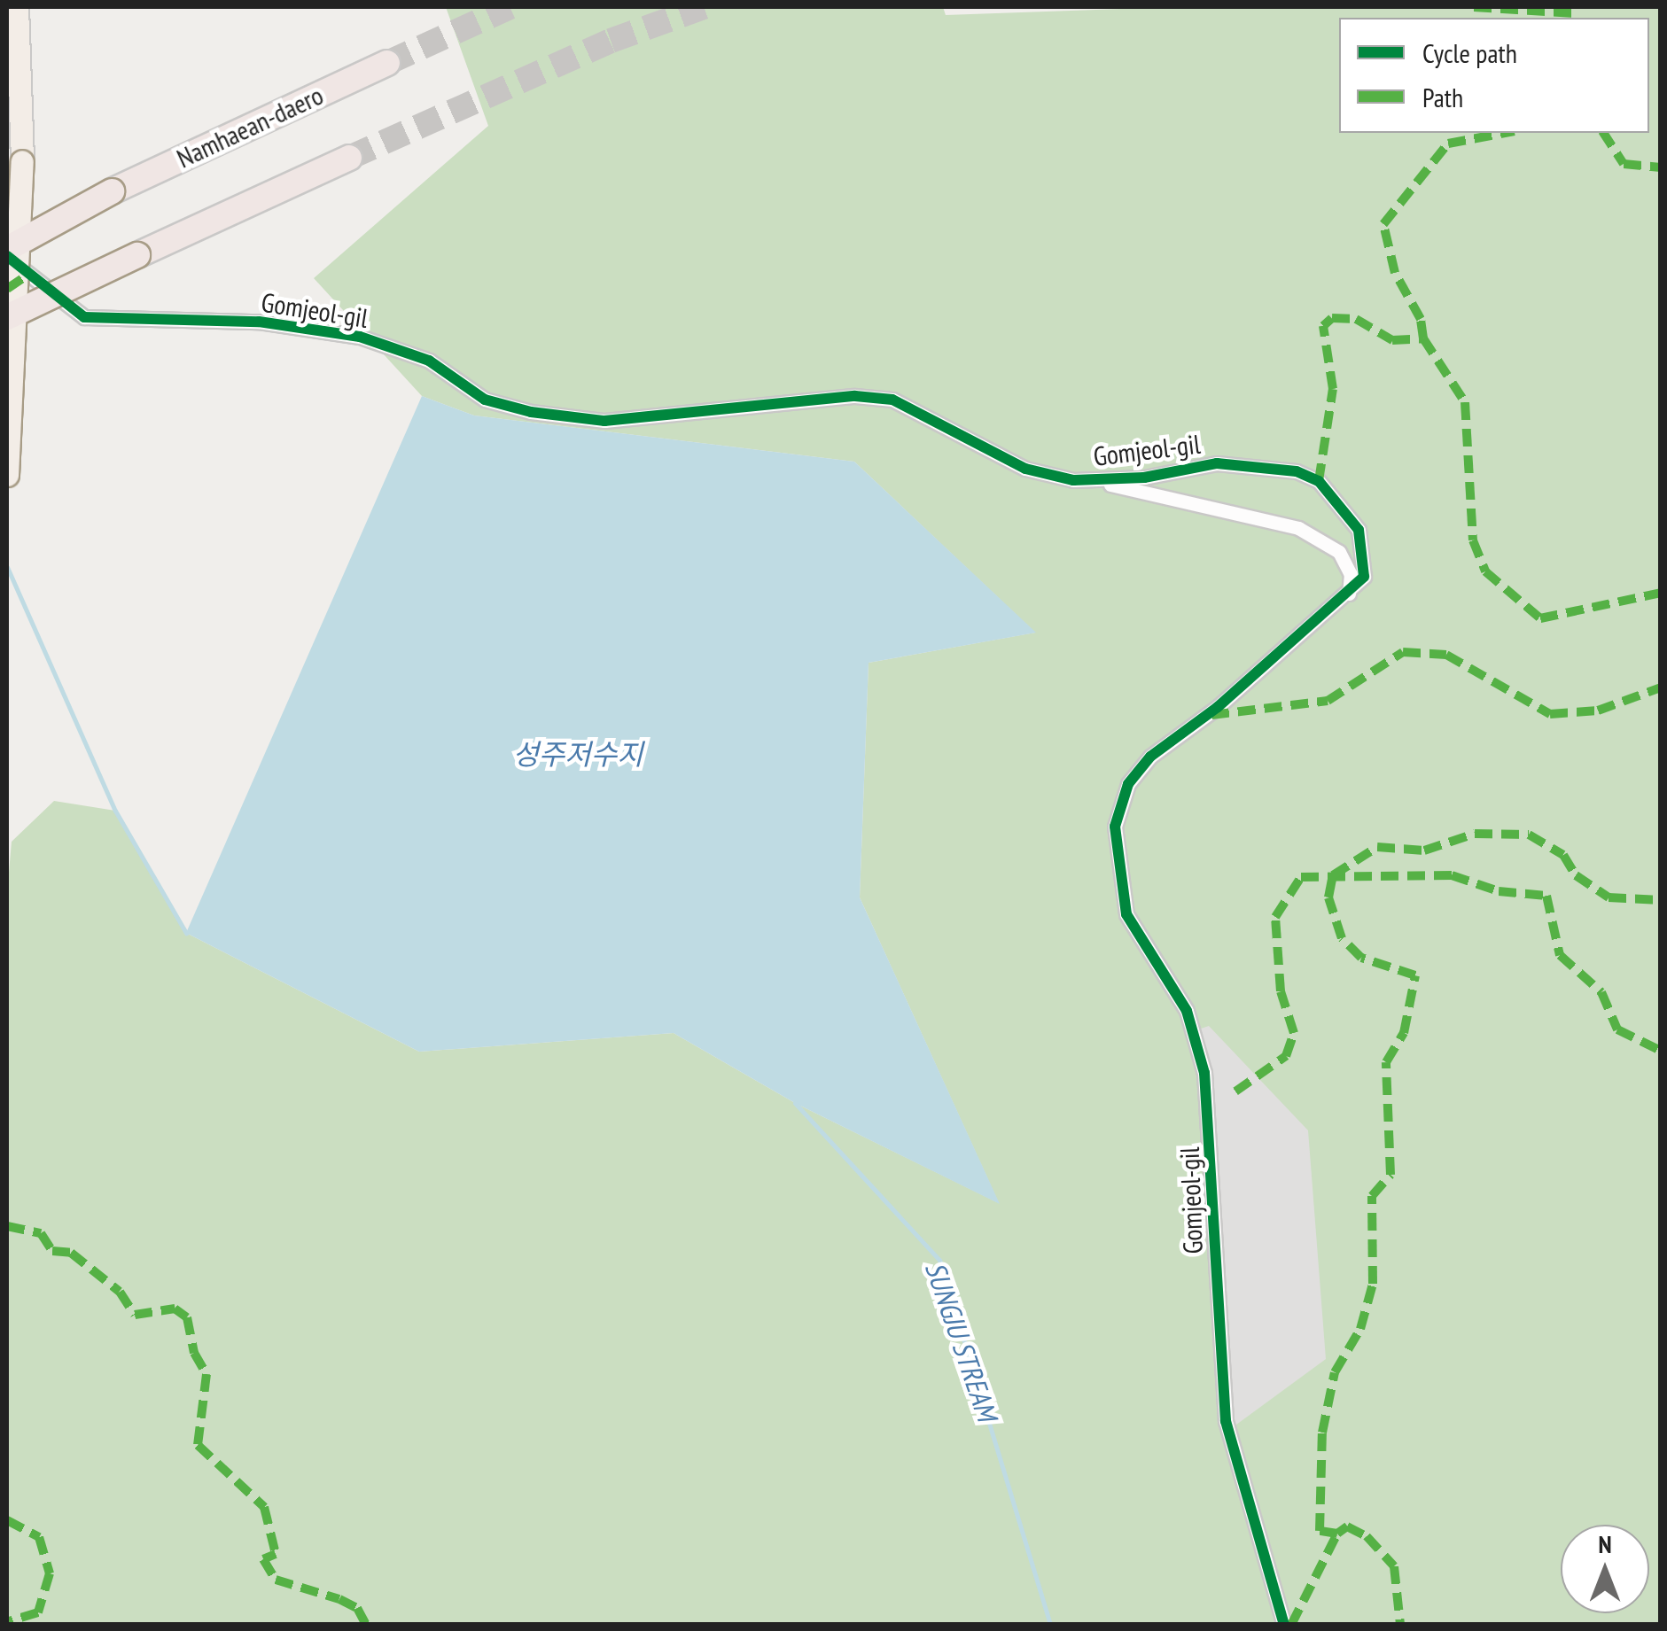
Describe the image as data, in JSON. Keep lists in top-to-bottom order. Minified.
{"streets":{"highway":["Namhaean-daero"],"street":["Gomjeol-gil"]},"crossings":[["Namhaean-daero","Gomjeol-gil"]],"water":["성주저수지","SUNGJU STREAM"],"legend":["Cycle path","Path"],"north":"top"}
